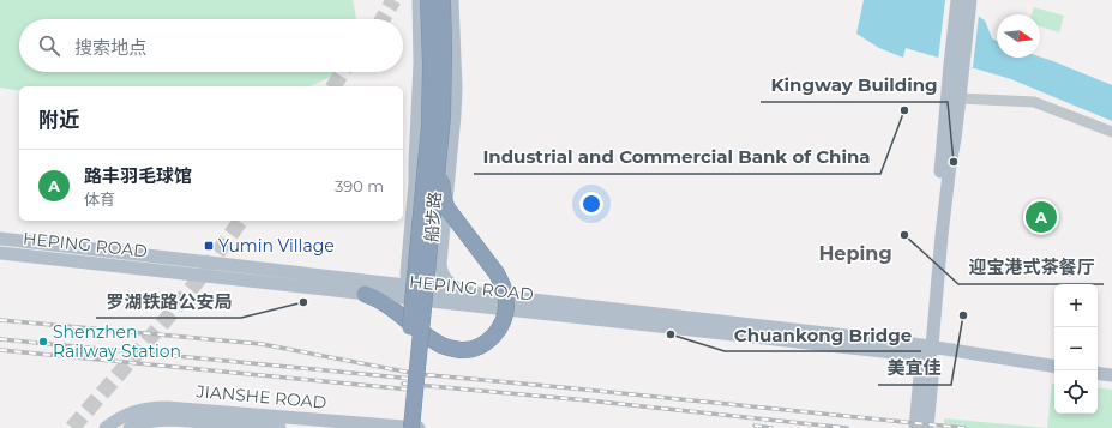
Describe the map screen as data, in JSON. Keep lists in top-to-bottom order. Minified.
{"streets":{"main road":["船步路","HEPING ROAD","JIANSHE ROAD"]},"crossings":[["船步路","HEPING ROAD"]],"districts":["Heping"],"places":{"other":["Industrial and Commercial Bank of China","Kingway Building","迎宝港式茶餐厅","罗湖铁路公安局","美宜佳","Chuankong Bridge","Shenzhen Railway Station"],"transit":["Yumin Village"]},"north":"right","page":{"search":"搜索地点","heading":"附近","list":[{"mark":"A","name":"路丰羽毛球馆","note":"体育","value":"390 m"}],"pins":"A","map_buttons":["+","−"]}}
